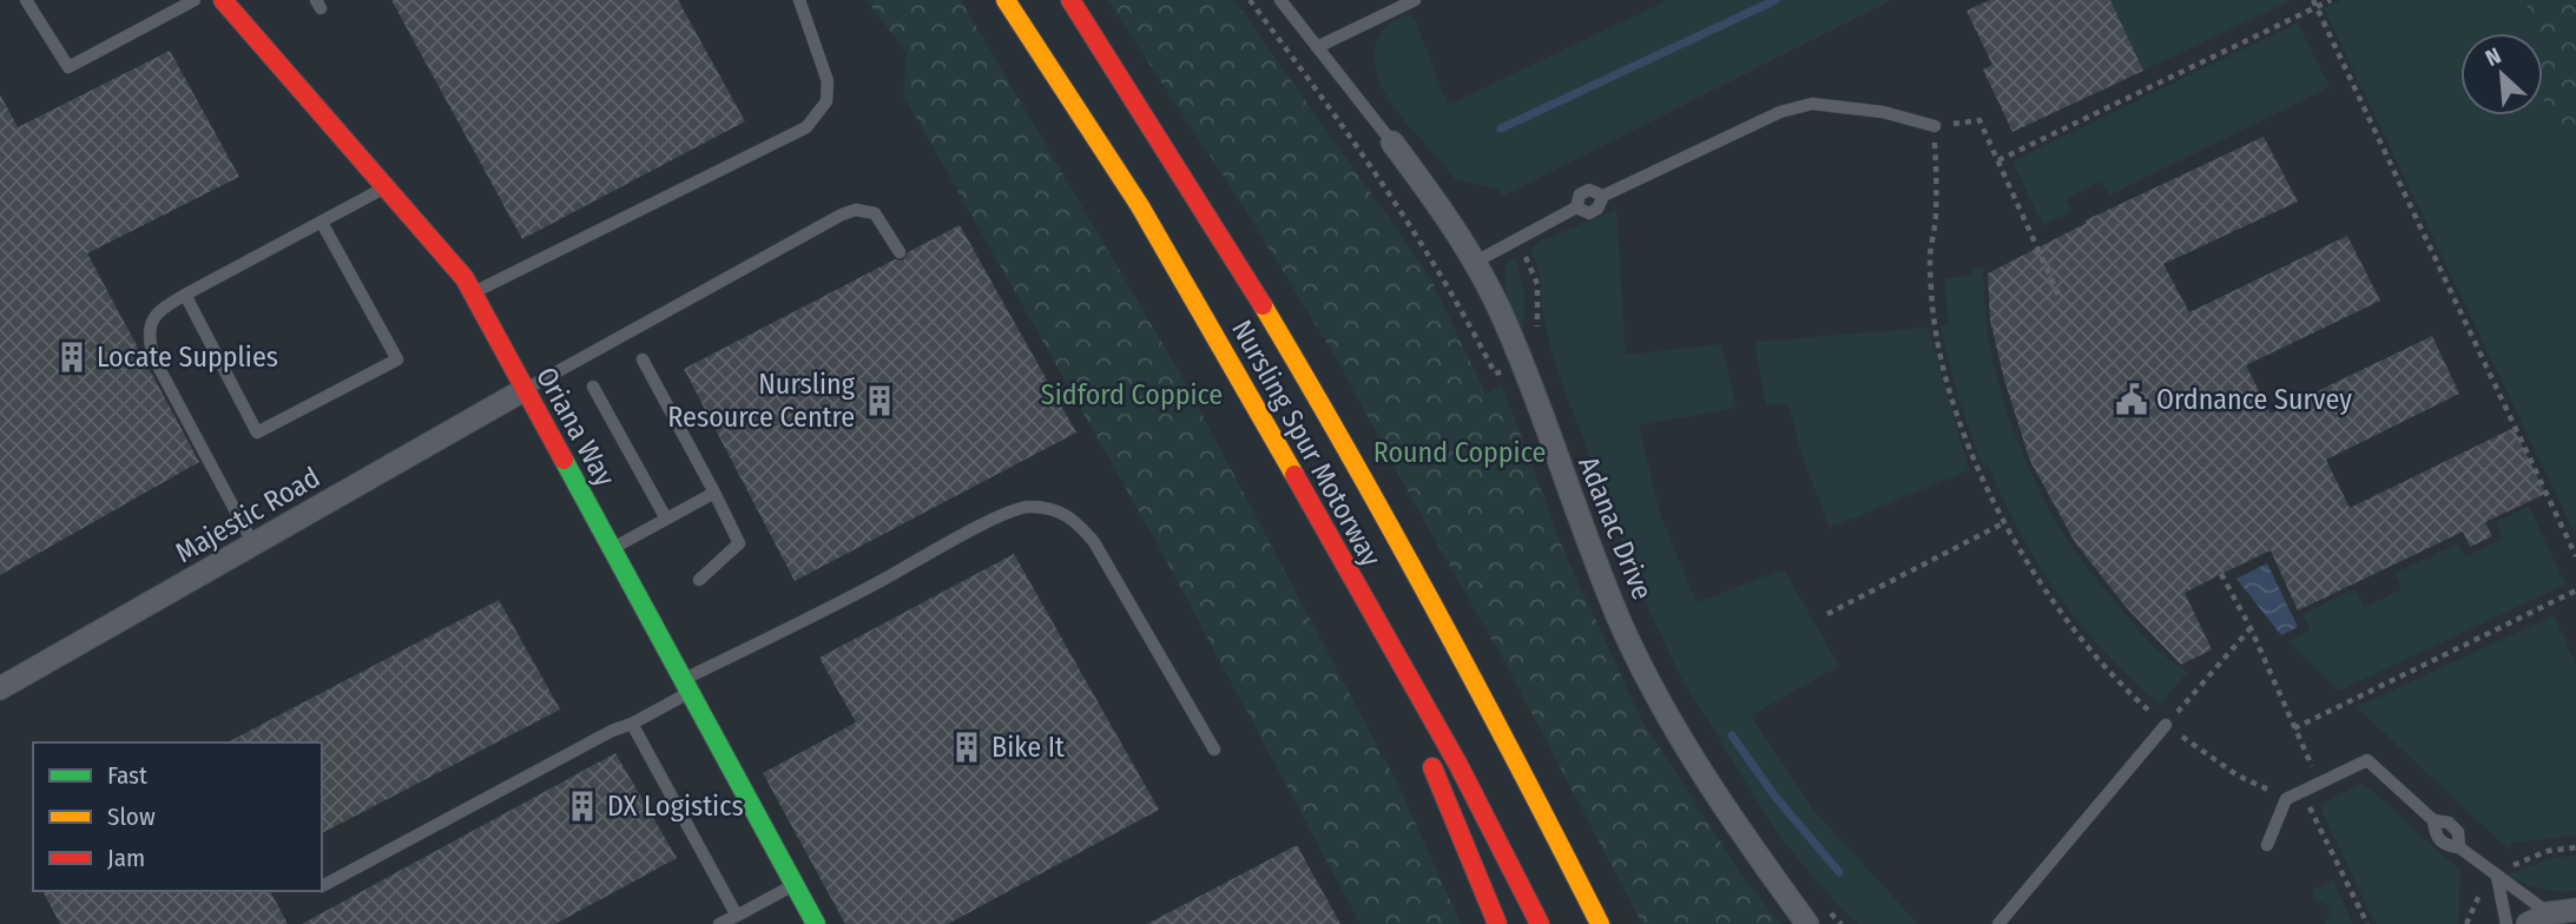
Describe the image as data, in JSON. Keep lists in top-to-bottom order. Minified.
{"streets":{"main road":["Oriana Way","Nursling Spur Motorway"],"street":["Majestic Road","Adanac Drive"]},"crossings":[["Oriana Way","Majestic Road"]],"parks":["Sidford Coppice","Round Coppice"],"places":{"building":["Locate Supplies","Nursling Resource Centre","Bike It","DX Logistics"],"public building":["Ordnance Survey"]},"legend":["Fast","Slow","Jam"],"north":"top left"}
